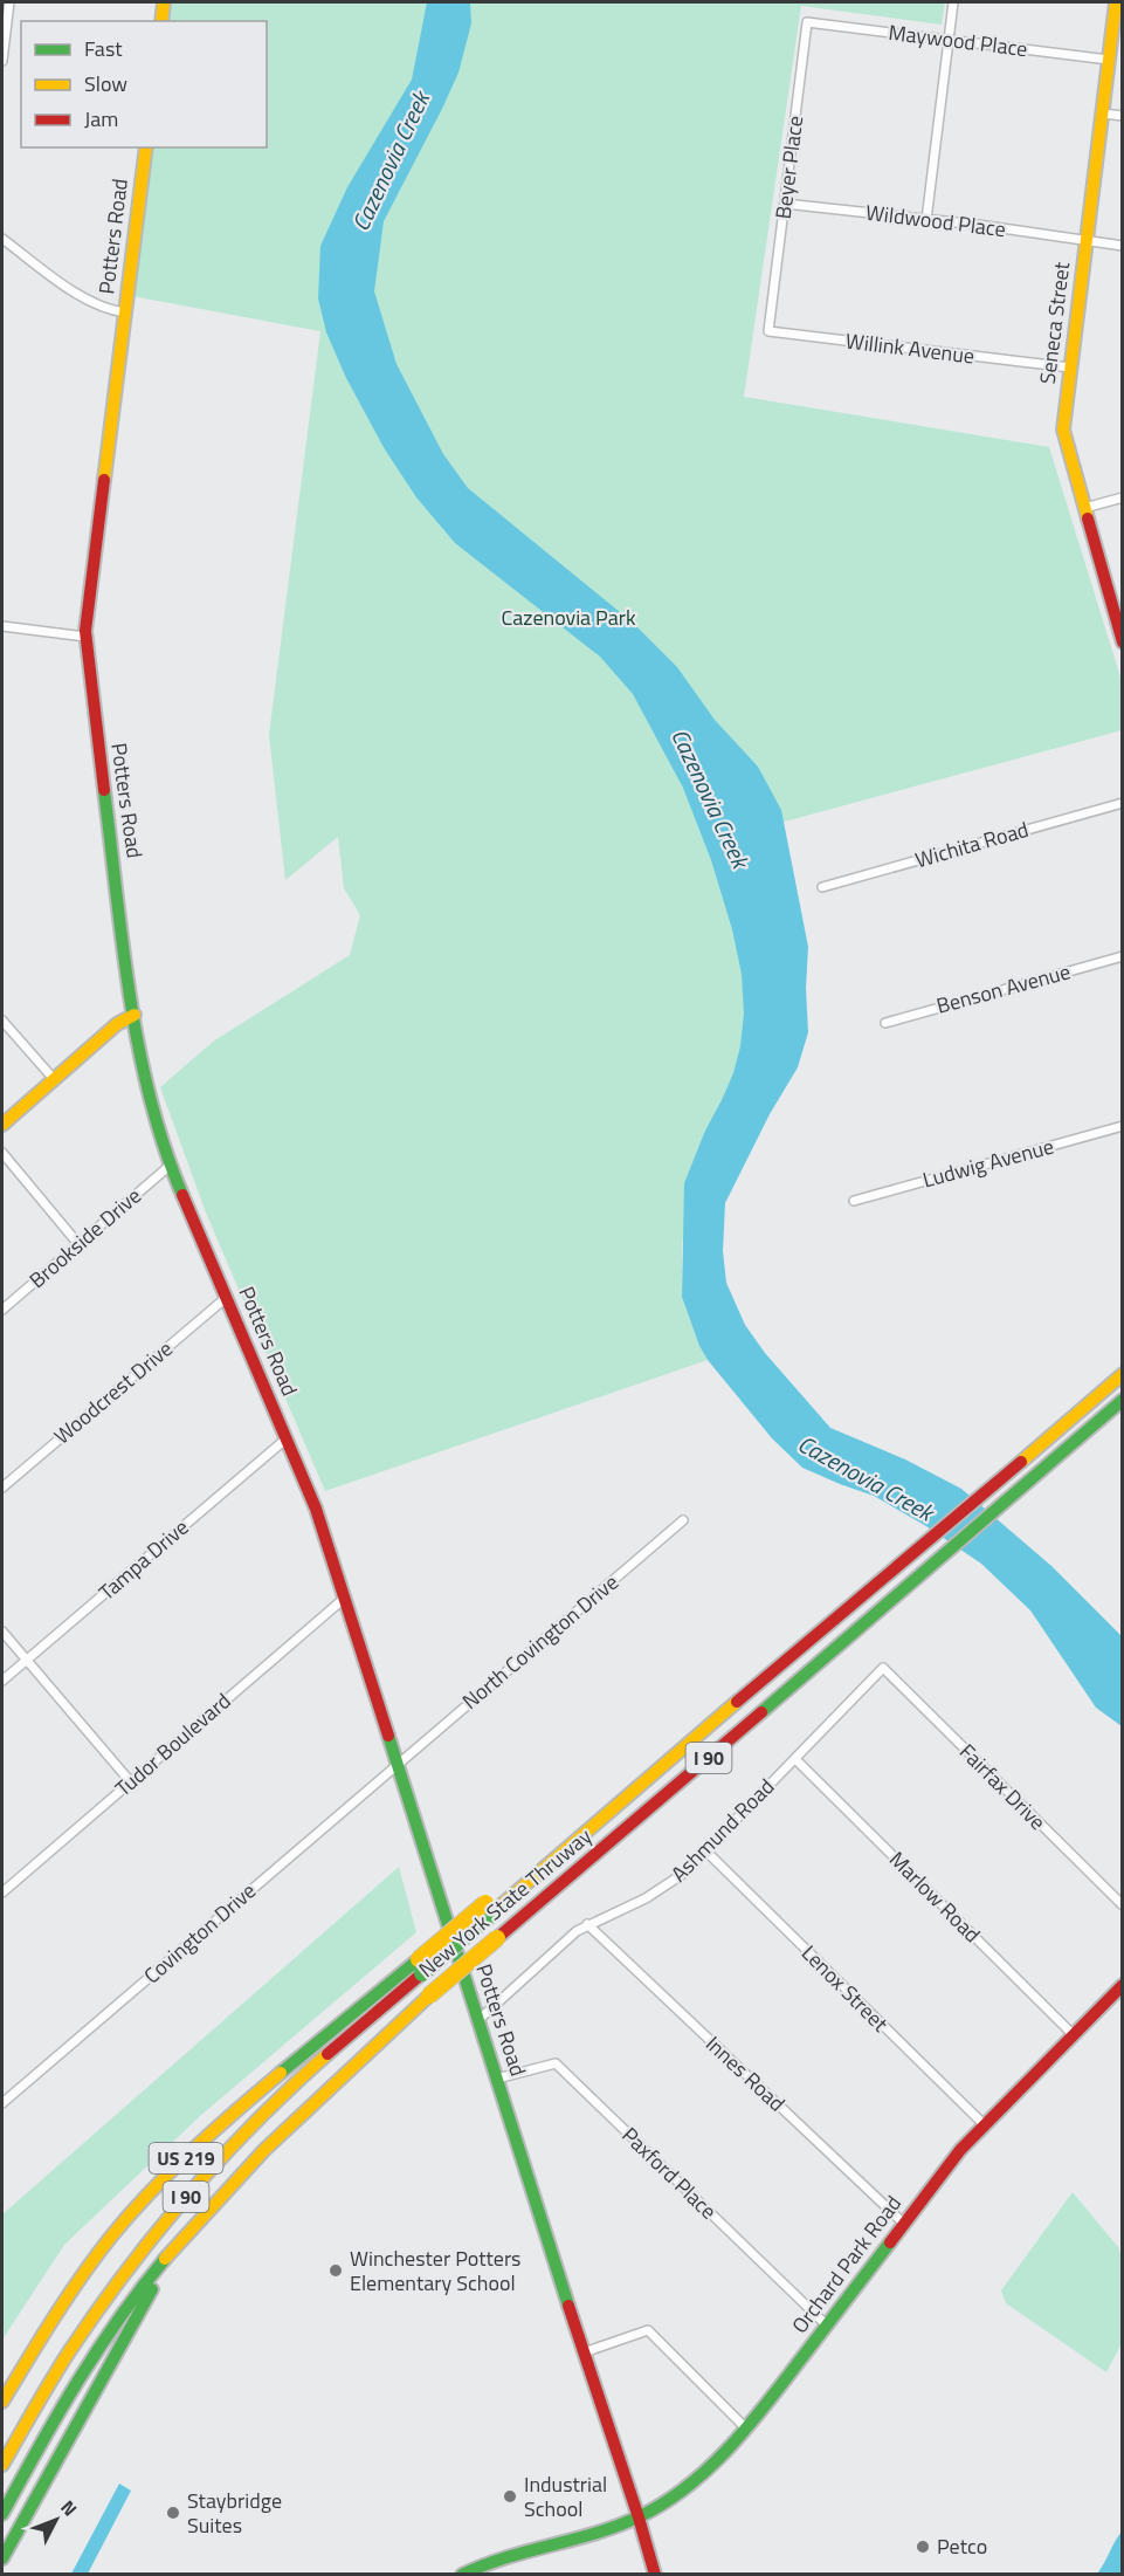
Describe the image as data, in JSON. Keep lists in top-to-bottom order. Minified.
{"streets":{"main road":["Potters Road","Seneca Street","I 90","New York State Thruway","US 219","Orchard Park Road"],"street":["Maywood Place","Beyer Place","Wildwood Place","Willink Avenue","Wichita Road","Benson Avenue","Ludwig Avenue","Brookside Drive","Woodcrest Drive","Tampa Drive","North Covington Drive","Tudor Boulevard","Fairfax Drive","Ashmund Road","Marlow Road","Covington Drive","Lenox Street","Innes Road","Paxford Place"]},"crossings":[["Maywood Place","Beyer Place"],["Maywood Place","Seneca Street"],["Beyer Place","Wildwood Place"],["Beyer Place","Willink Avenue"],["Wildwood Place","Seneca Street"],["Potters Road","Brookside Drive"],["Potters Road","Woodcrest Drive"],["Potters Road","Tampa Drive"],["Potters Road","North Covington Drive"],["Potters Road","Tudor Boulevard"],["Potters Road","Ashmund Road"],["Potters Road","Covington Drive"],["Potters Road","Paxford Place"],["Potters Road","Orchard Park Road"],["Seneca Street","Willink Avenue"],["North Covington Drive","Covington Drive"],["I 90","US 219"],["Fairfax Drive","Ashmund Road"],["Ashmund Road","Marlow Road"],["Ashmund Road","Lenox Street"],["Ashmund Road","Innes Road"],["Marlow Road","Orchard Park Road"],["New York State Thruway","US 219"],["Lenox Street","Orchard Park Road"],["Innes Road","Orchard Park Road"],["Paxford Place","Orchard Park Road"]],"water":["Cazenovia Creek"],"parks":["Cazenovia Park"],"places":["Winchester Potters Elementary School","Industrial School","Staybridge Suites","Petco"],"legend":["Fast","Slow","Jam"],"north":"top right"}
